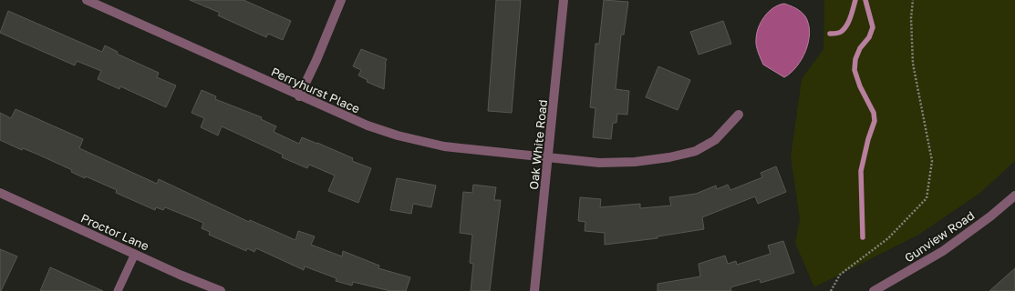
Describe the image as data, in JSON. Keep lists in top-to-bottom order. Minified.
{"streets":{"street":["Perryhurst Place","Oak White Road","Proctor Lane","Gunview Road"]},"crossings":[["Perryhurst Place","Oak White Road"]]}
